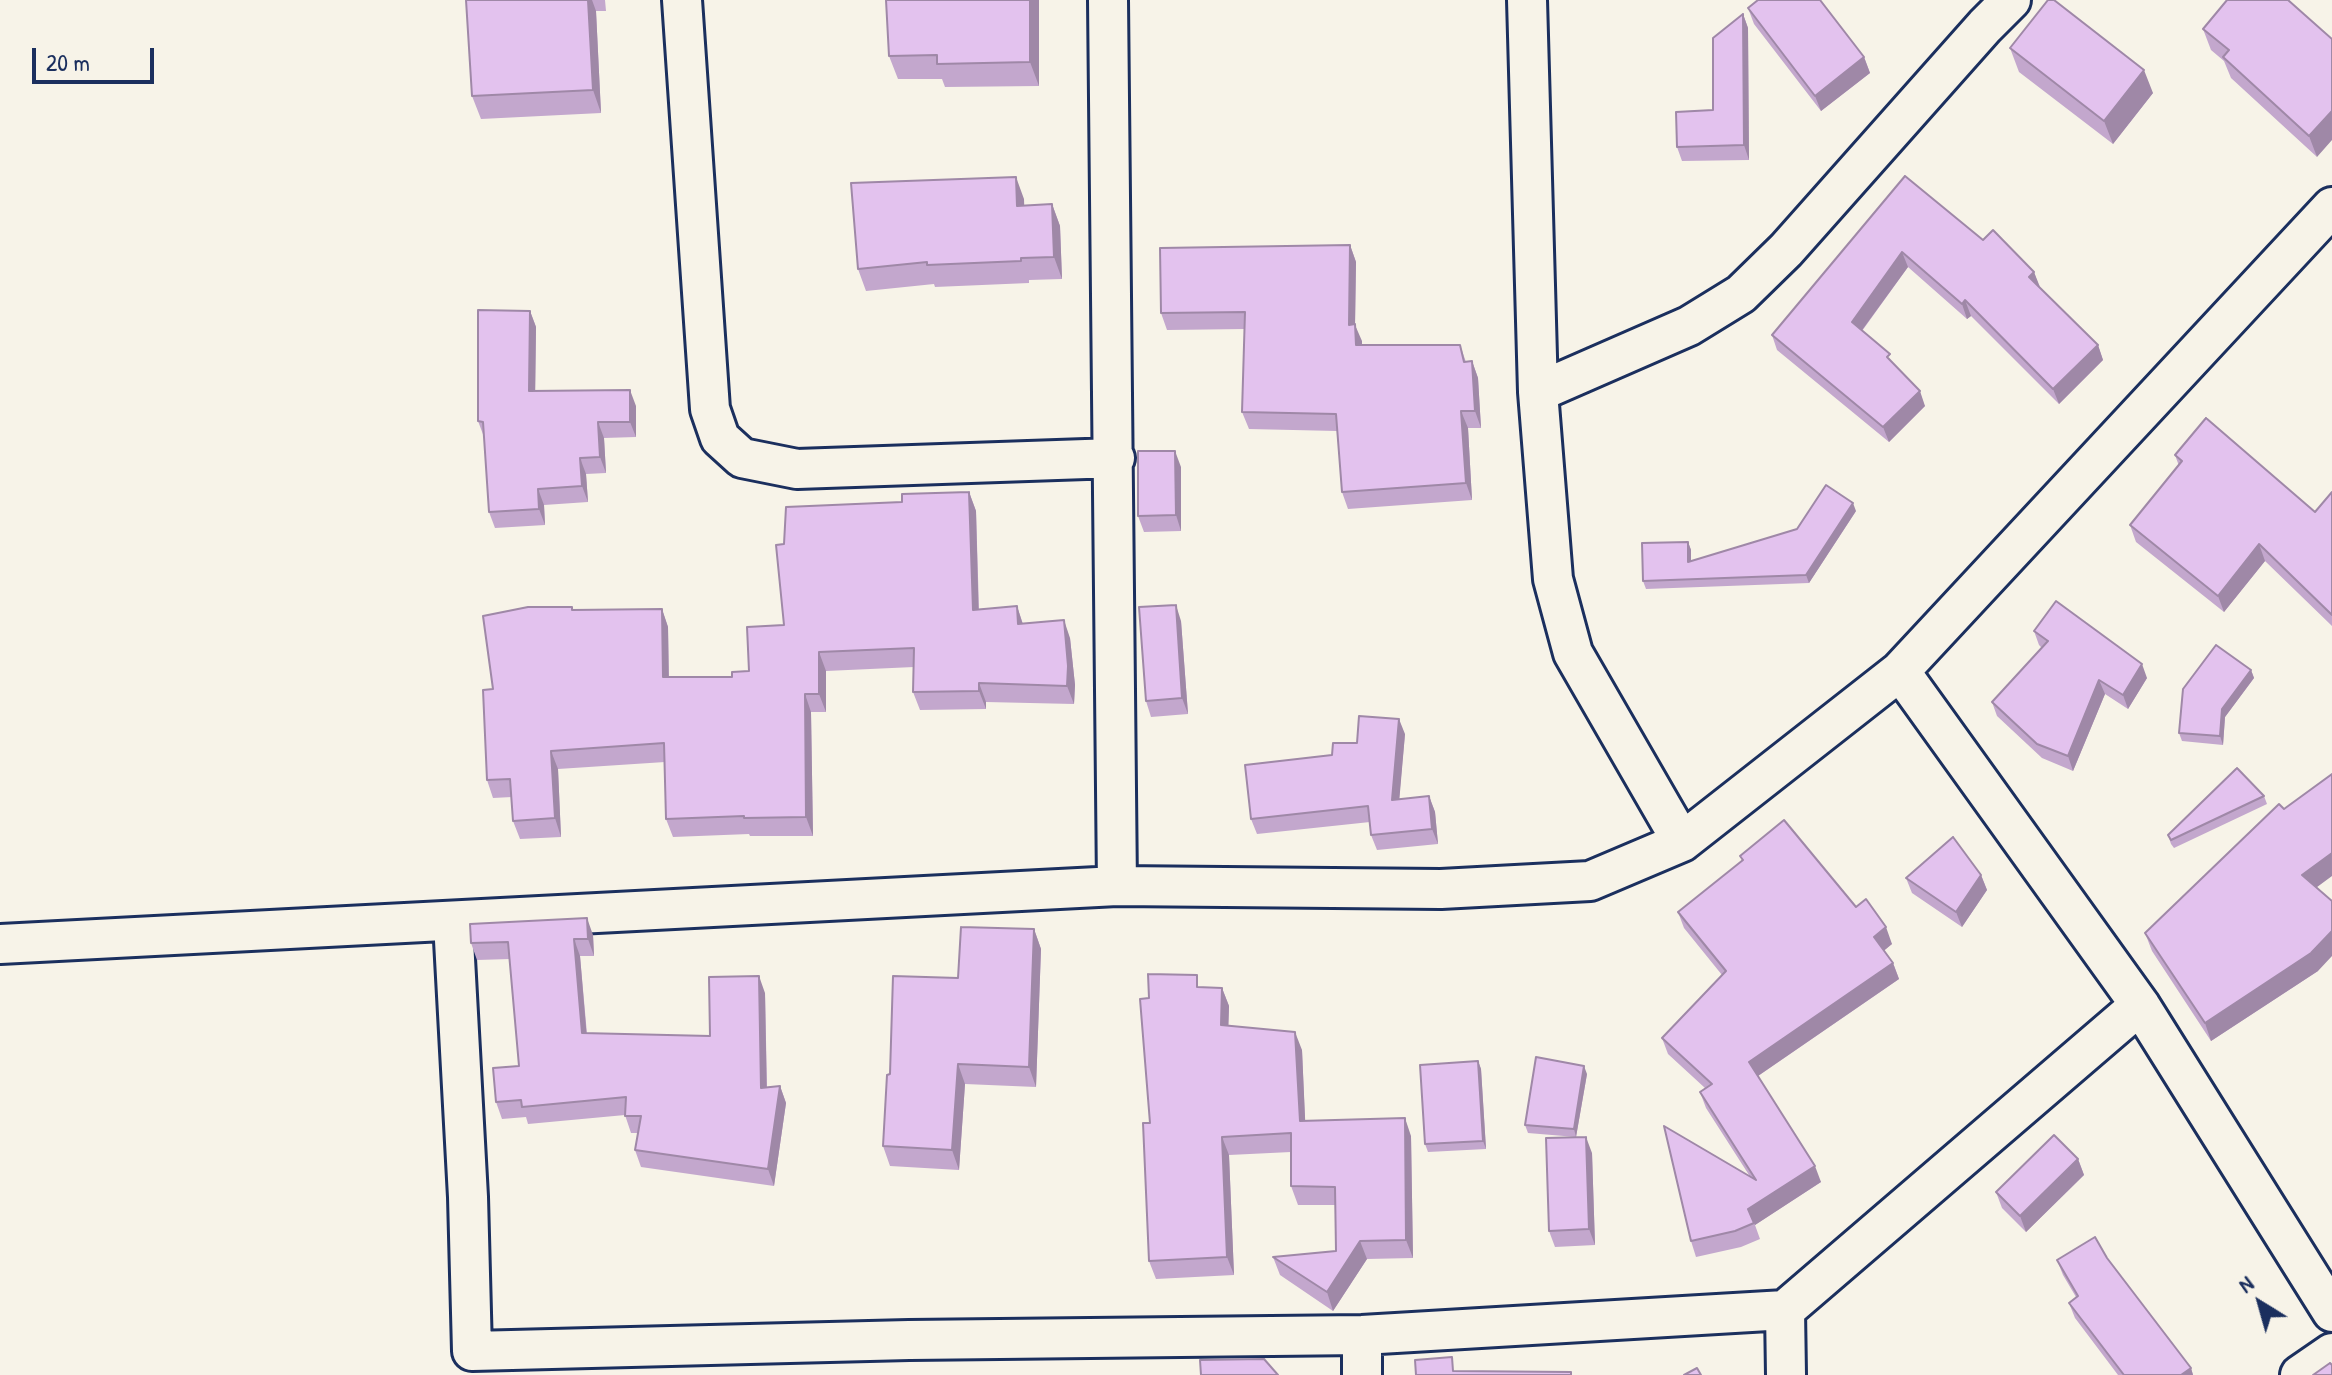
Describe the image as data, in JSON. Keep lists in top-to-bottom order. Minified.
{"scale_bar":"20 m","north":"top left"}
